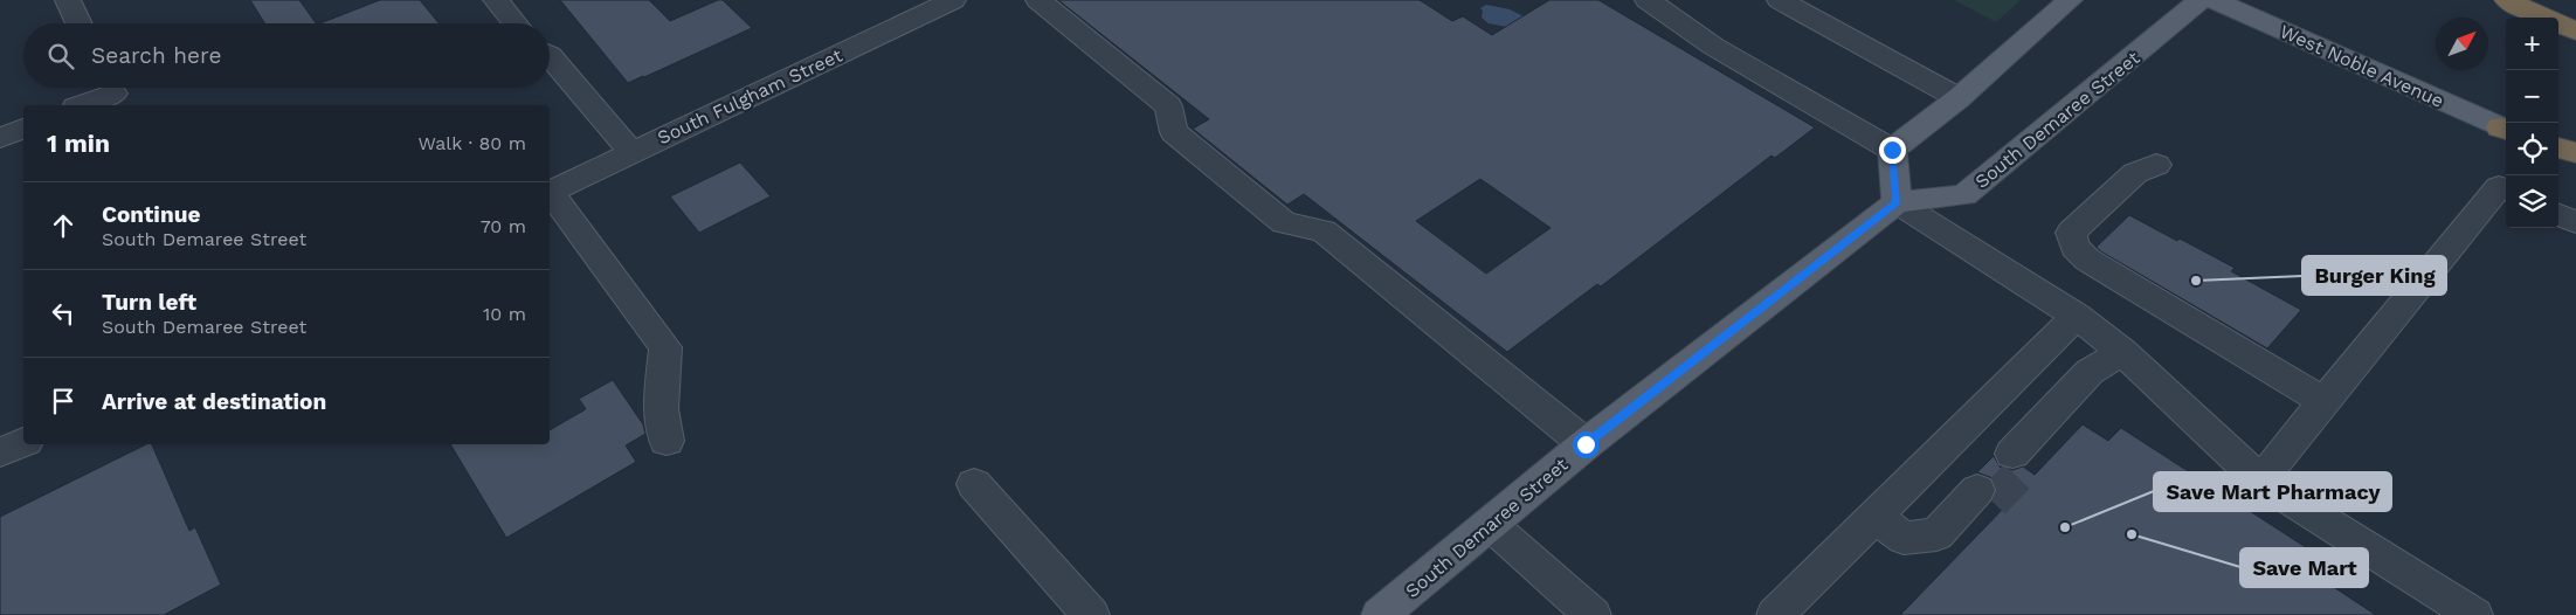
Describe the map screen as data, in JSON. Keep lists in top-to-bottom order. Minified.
{"streets":{"main road":["West Noble Avenue","South Demaree Street"],"street":["South Fulgham Street"]},"places":["Burger King","Save Mart Pharmacy","Save Mart"],"north":"top right","page":{"map_buttons":["+","−"],"search":"Search here","heading":["1 min","Walk · 80 m"],"list":[["Continue","South Demaree Street","70 m"],["Turn left","South Demaree Street","10 m"],"Arrive at destination"]}}
